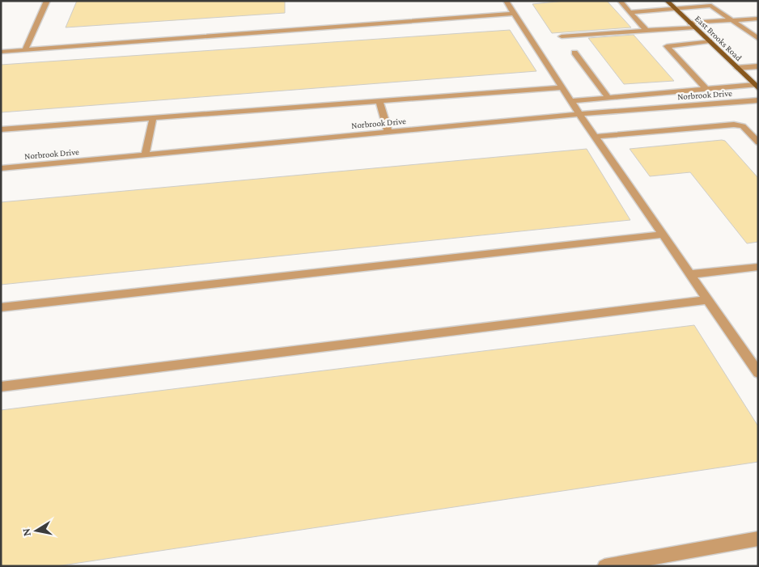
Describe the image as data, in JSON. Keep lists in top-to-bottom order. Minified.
{"streets":{"main road":["East Brooks Road"],"street":["Norbrook Drive"]},"north":"left"}
